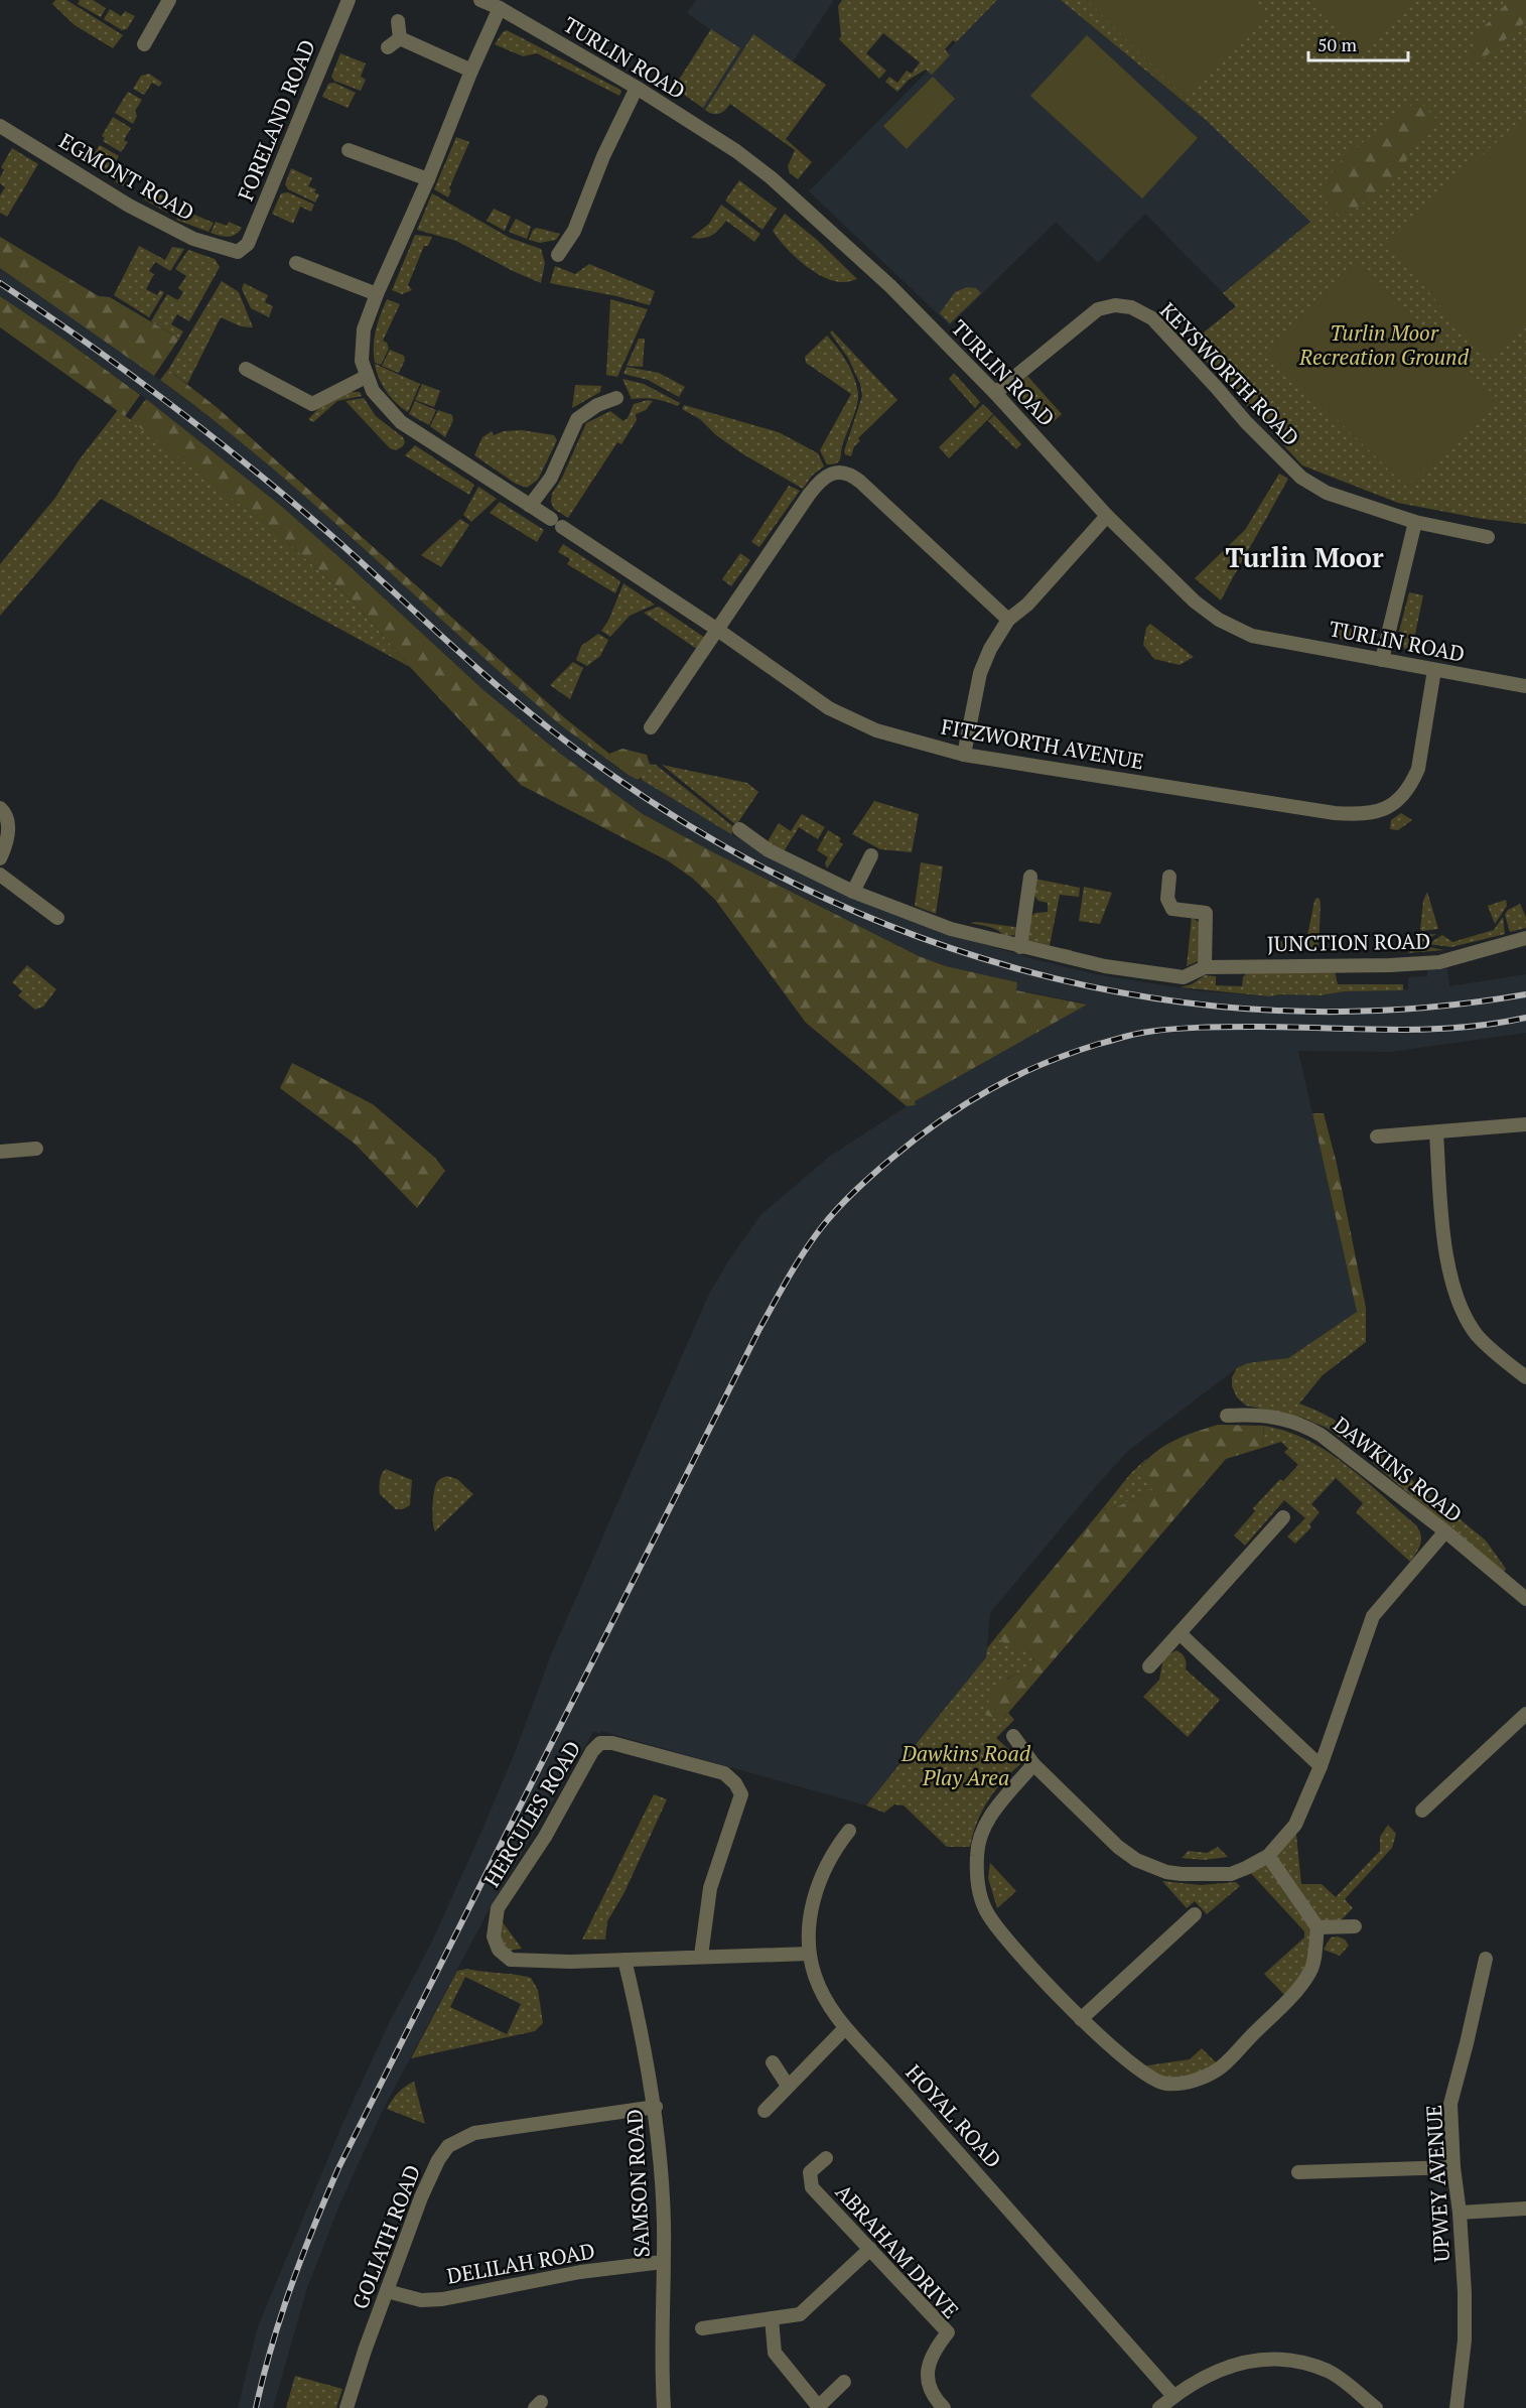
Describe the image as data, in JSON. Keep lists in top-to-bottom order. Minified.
{"streets":{"street":["TURLIN ROAD","FORELAND ROAD","EGMONT ROAD","KEYSWORTH ROAD","FITZWORTH AVENUE","JUNCTION ROAD","DAWKINS ROAD","HERCULES ROAD","HOYAL ROAD","SAMSON ROAD","UPWEY AVENUE","GOLIATH ROAD","ABRAHAM DRIVE","DELILAH ROAD"]},"crossings":[["TURLIN ROAD","KEYSWORTH ROAD"],["TURLIN ROAD","FITZWORTH AVENUE"],["FORELAND ROAD","EGMONT ROAD"],["HERCULES ROAD","HOYAL ROAD"],["HERCULES ROAD","SAMSON ROAD"],["SAMSON ROAD","GOLIATH ROAD"],["SAMSON ROAD","DELILAH ROAD"],["GOLIATH ROAD","DELILAH ROAD"]],"districts":["Turlin Moor"],"parks":["Turlin Moor Recreation Ground","Dawkins Road Play Area"],"scale_bar":"50 m"}
